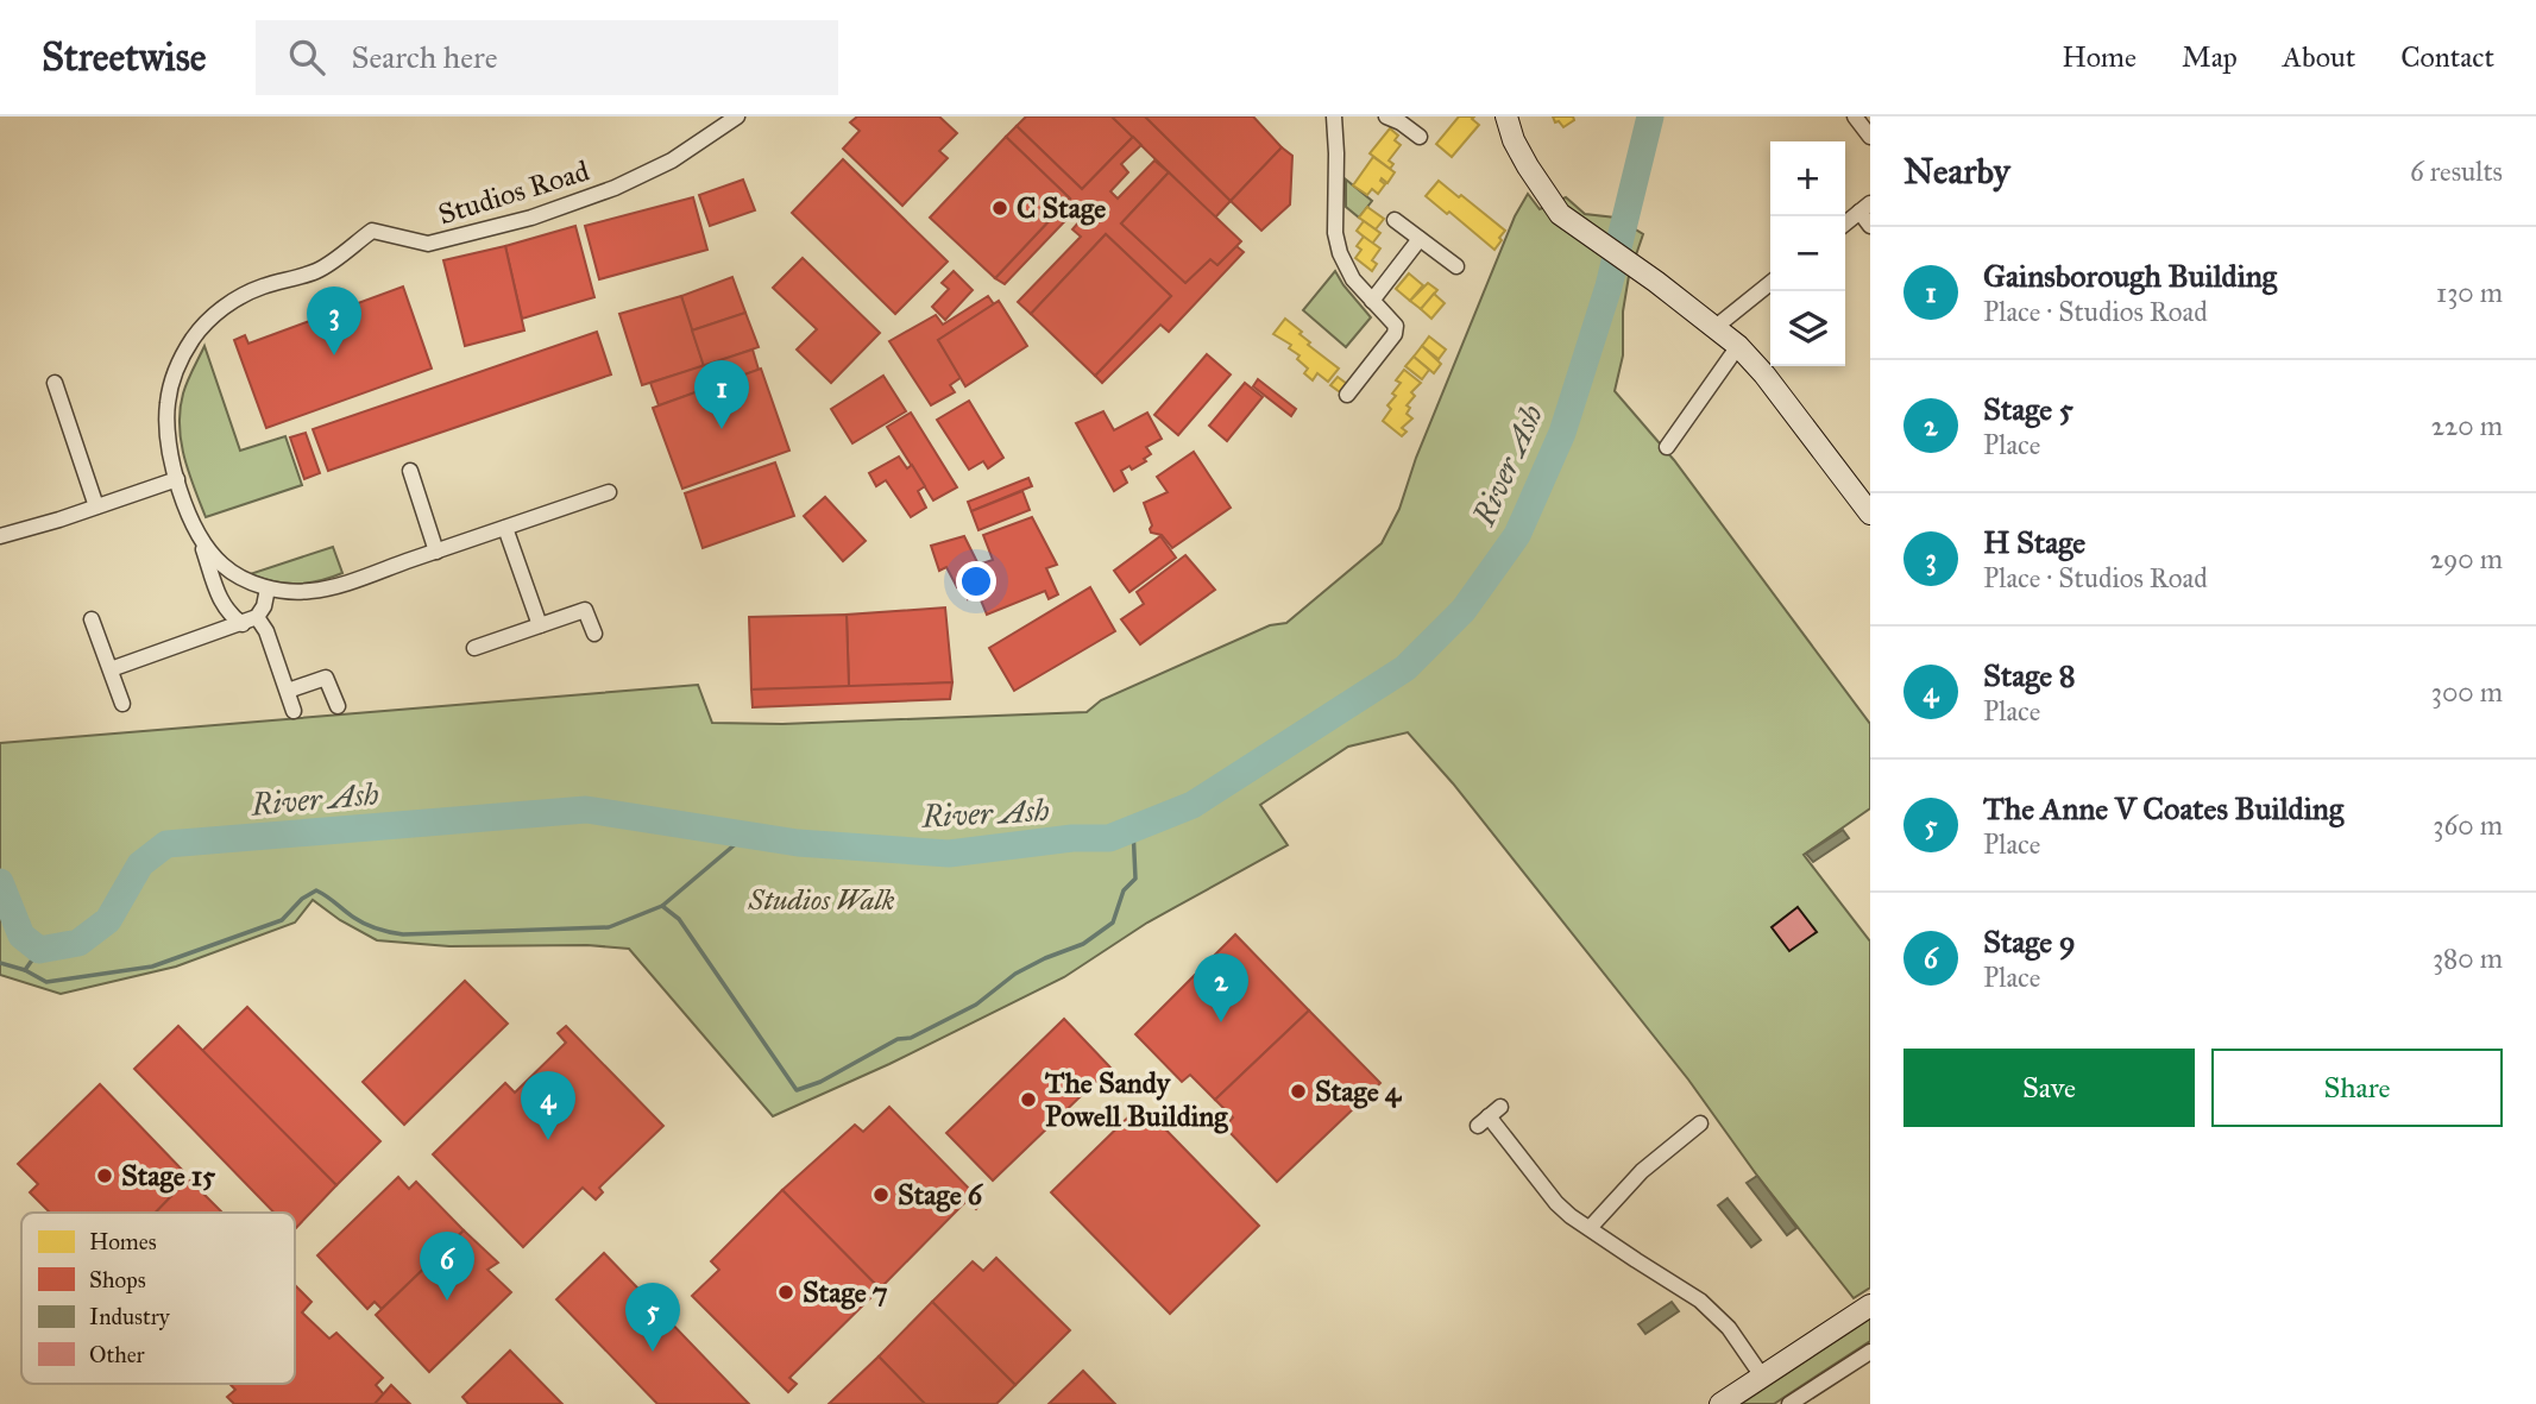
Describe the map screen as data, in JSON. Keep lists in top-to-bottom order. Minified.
{"streets":{"street":["Studios Road"]},"water":["River Ash"],"parks":["Studios Walk"],"places":["C Stage","Stage 4","The Sandy Powell Building","Stage 15","Stage 6","Stage 7"],"legend":["Homes","Shops","Industry","Other"],"page":{"header":"Streetwise","search":"Search here","nav":["Home","Map","About","Contact"],"heading":["Nearby","6 results"],"map_buttons":["+","−"],"list":[{"mark":"1","name":"Gainsborough Building","note":"Place · Studios Road","value":"130 m"},{"mark":"2","name":"Stage 5","note":"Place","value":"220 m"},{"mark":"3","name":"H Stage","note":"Place · Studios Road","value":"290 m"},{"mark":"4","name":"Stage 8","note":"Place","value":"300 m"},{"mark":"5","name":"The Anne V Coates Building","note":"Place","value":"360 m"},{"mark":"6","name":"Stage 9","note":"Place","value":"380 m"}],"pins":["3","1","2","4","6","5"],"buttons":["Save","Share"]}}
